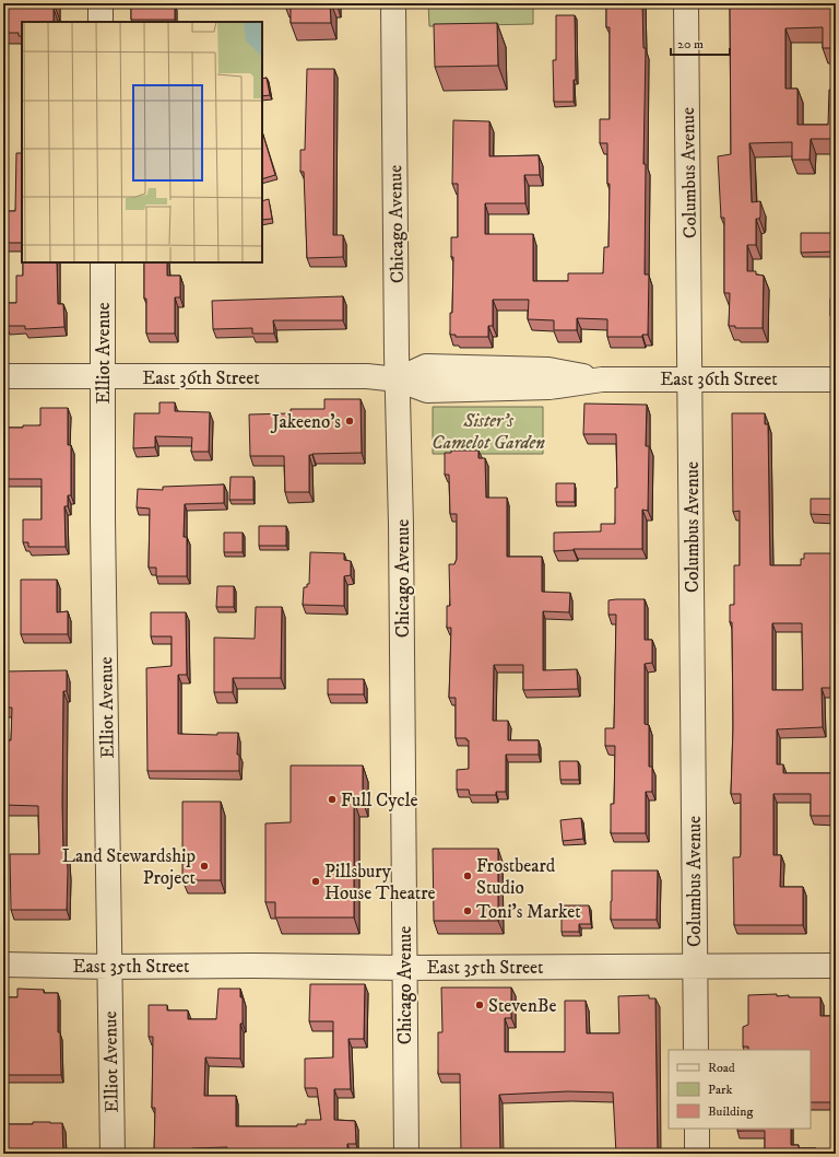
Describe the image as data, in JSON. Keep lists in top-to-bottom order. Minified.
{"streets":{"street":["Columbus Avenue","Chicago Avenue","Elliot Avenue","East 36th Street","East 35th Street"]},"crossings":[["Columbus Avenue","East 36th Street"],["Columbus Avenue","East 35th Street"],["Chicago Avenue","East 36th Street"],["Chicago Avenue","East 35th Street"],["Elliot Avenue","East 36th Street"],["Elliot Avenue","East 35th Street"]],"parks":["Sister's Camelot Garden"],"places":["Jakeeno's","Full Cycle","Land Stewardship Project","Frostbeard Studio","Pillsbury House Theatre","Toni's Market","StevenBe"],"legend":["Road","Park","Building"],"scale_bar":"20 m"}
